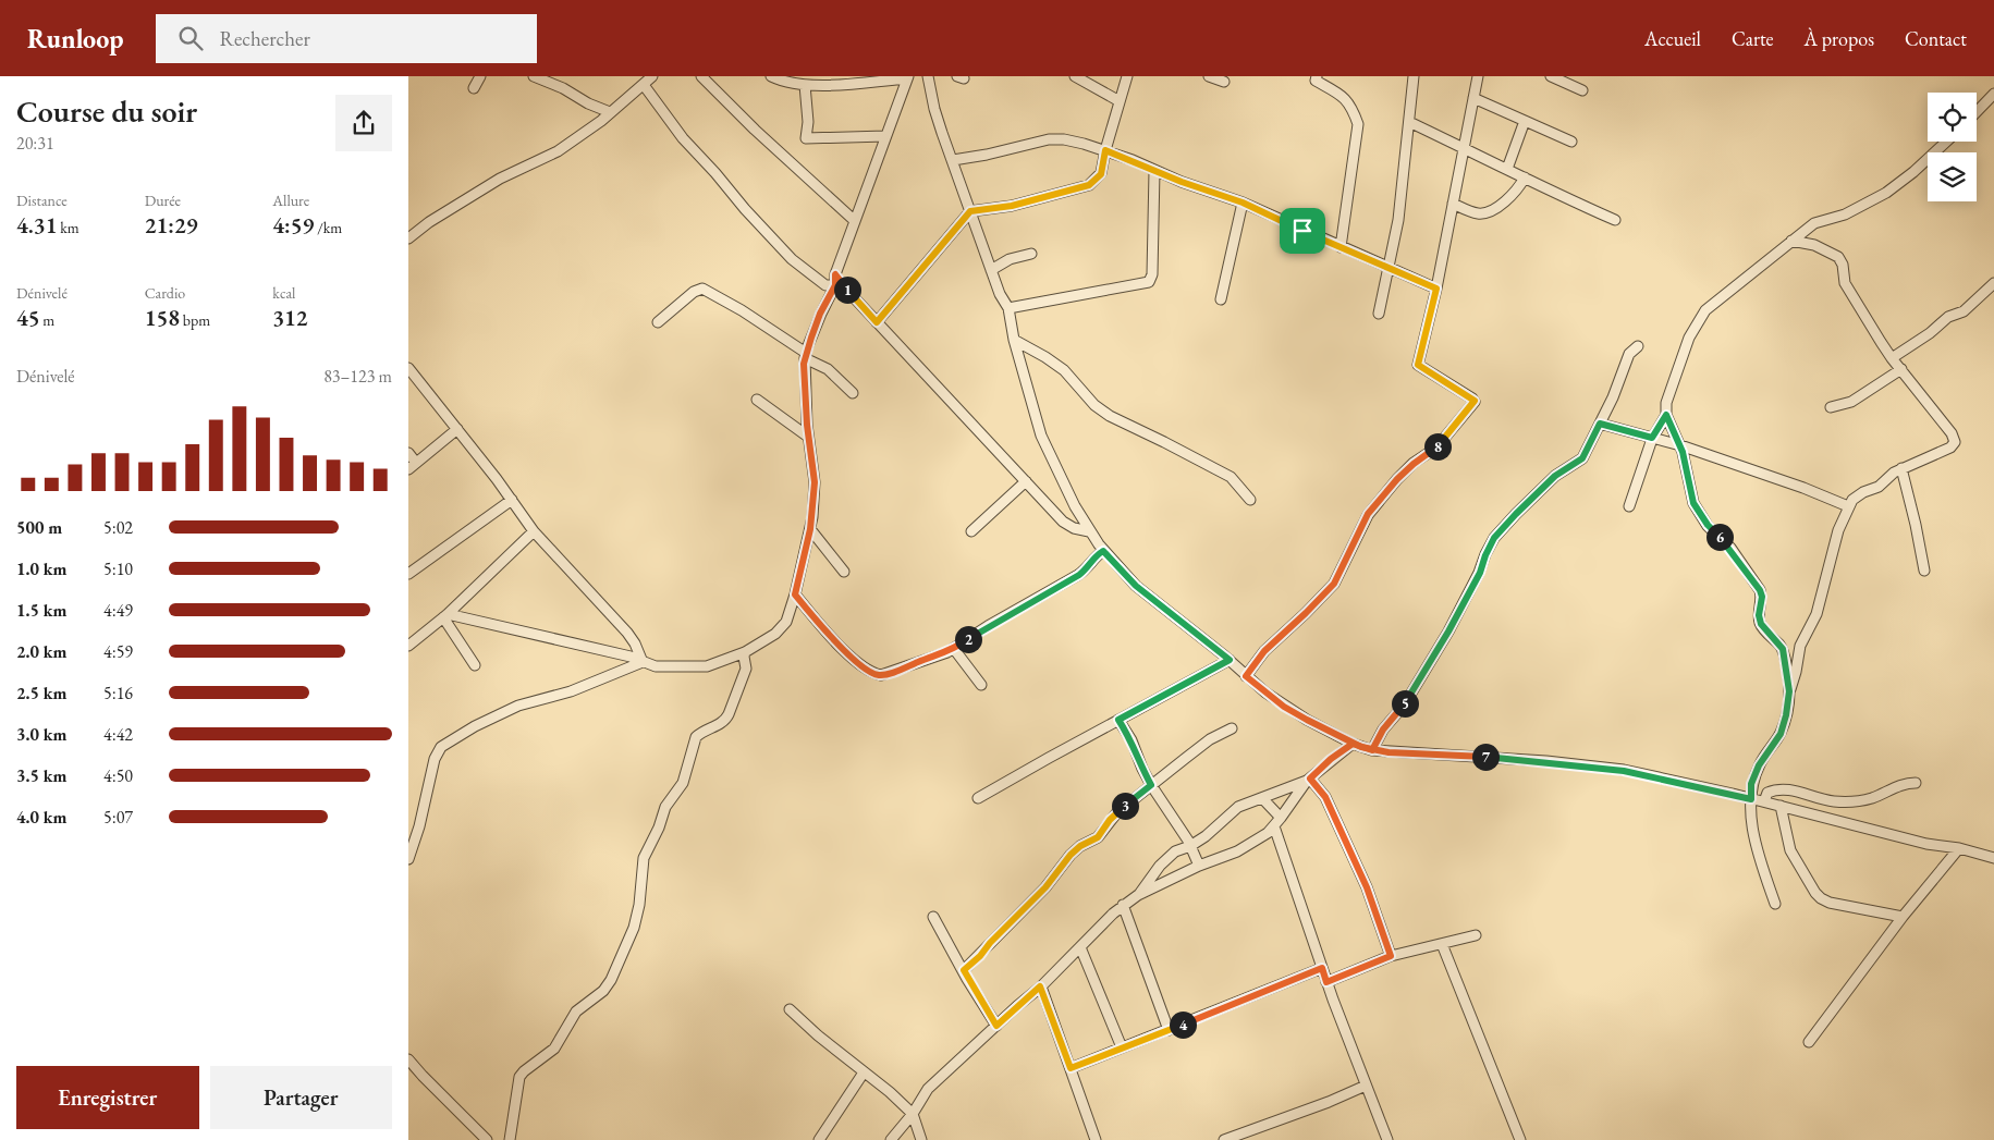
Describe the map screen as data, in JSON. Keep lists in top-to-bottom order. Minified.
{"page":{"header":"Runloop","search":"Rechercher","nav":["Accueil","Carte","À propos","Contact"],"heading":["Course du soir","20:31"],"stats":[["Distance","4.31 km"],["Durée","21:29"],["Allure","4:59 /km"],["Dénivelé","45 m"],["Cardio","158 bpm"],["kcal","312"]],"pins":["1","8","6","2","5","7","3","4"],"chart":["Dénivelé","83–123 m"],"list":[{"name":"500 m","note":"5:02"},{"name":"1.0 km","note":"5:10"},{"name":"1.5 km","note":"4:49"},{"name":"2.0 km","note":"4:59"},{"name":"2.5 km","note":"5:16"},{"name":"3.0 km","note":"4:42"},{"name":"3.5 km","note":"4:50"},{"name":"4.0 km","note":"5:07"}],"buttons":["Enregistrer","Partager"]}}
